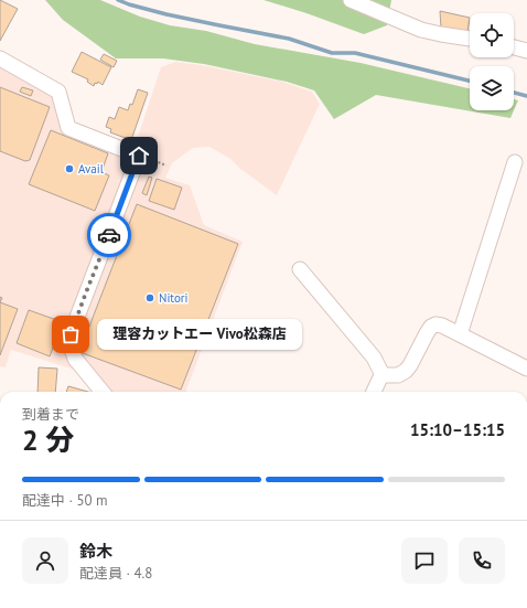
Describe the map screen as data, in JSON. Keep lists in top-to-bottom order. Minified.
{"places":["Avail","Nitori","理容カットエー Vivo松森店"],"page":{"bubble":"理容カットエー Vivo松森店","heading":["2 分","到着まで","15:10–15:15"],"panel":["鈴木","配達員 · 4.8"],"bar":"配達中 · 50 m"}}
